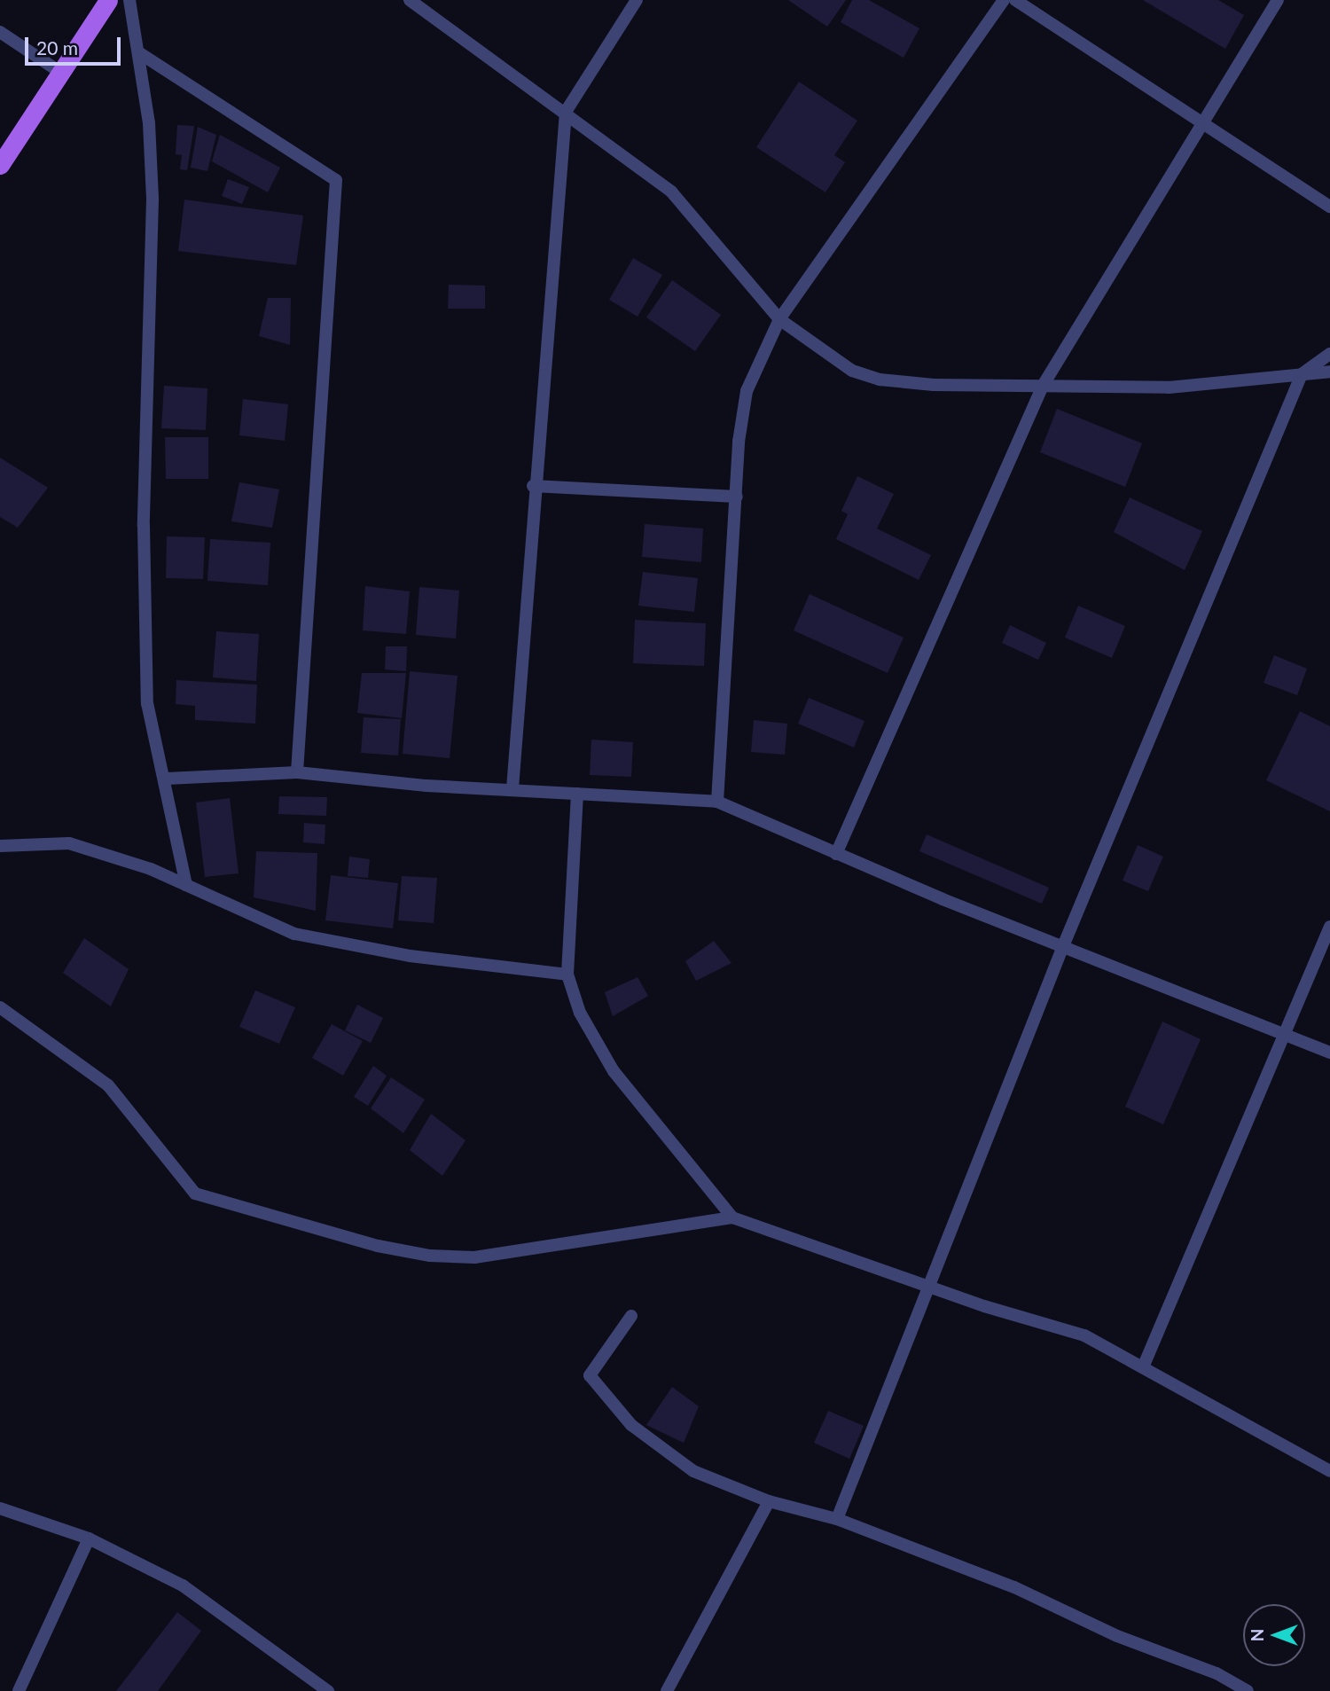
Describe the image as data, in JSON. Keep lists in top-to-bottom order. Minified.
{"scale_bar":"20 m","north":"left"}
